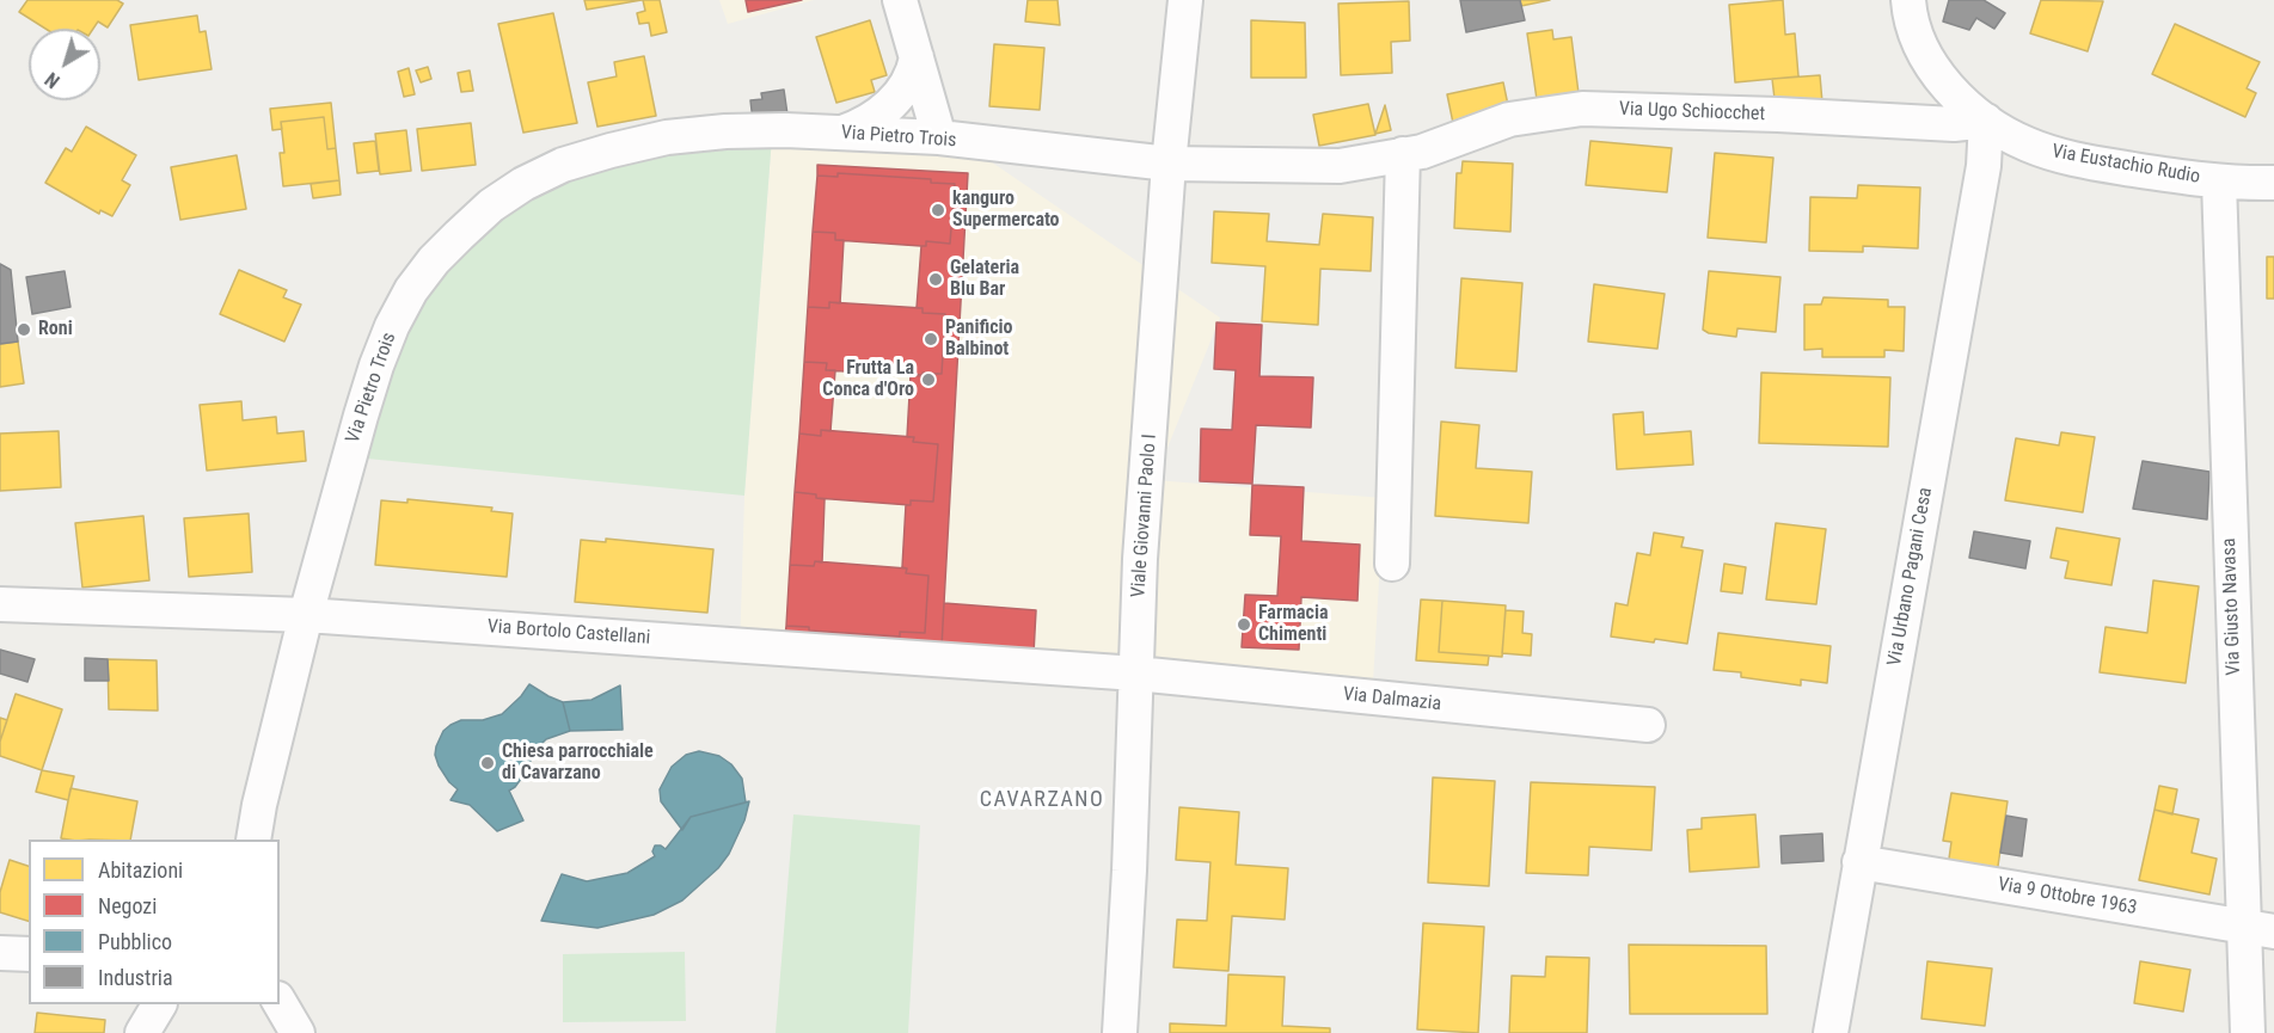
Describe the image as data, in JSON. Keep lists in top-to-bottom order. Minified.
{"streets":{"street":["Via Ugo Schiocchet","Via Pietro Trois","Via Eustachio Rudio","Viale Giovanni Paolo I","Via Urbano Pagani Cesa","Via Giusto Navasa","Via Bortolo Castellani","Via Dalmazia","Via 9 Ottobre 1963"]},"crossings":[["Via Ugo Schiocchet","Via Pietro Trois"],["Via Ugo Schiocchet","Via Eustachio Rudio"],["Via Ugo Schiocchet","Viale Giovanni Paolo I"],["Via Ugo Schiocchet","Via Urbano Pagani Cesa"],["Via Pietro Trois","Viale Giovanni Paolo I"],["Via Pietro Trois","Via Bortolo Castellani"],["Via Eustachio Rudio","Via Urbano Pagani Cesa"],["Via Eustachio Rudio","Via Giusto Navasa"],["Viale Giovanni Paolo I","Via Bortolo Castellani"],["Viale Giovanni Paolo I","Via Dalmazia"],["Via Urbano Pagani Cesa","Via 9 Ottobre 1963"],["Via Giusto Navasa","Via 9 Ottobre 1963"],["Via Bortolo Castellani","Via Dalmazia"]],"districts":["CAVARZANO"],"places":["kanguro Supermercato","Gelateria Blu Bar","Roni","Panificio Balbinot","Frutta La Conca d'Oro","Farmacia Chimenti","Chiesa parrocchiale di Cavarzano"],"legend":["Abitazioni","Negozi","Pubblico","Industria"],"north":"bottom left"}
